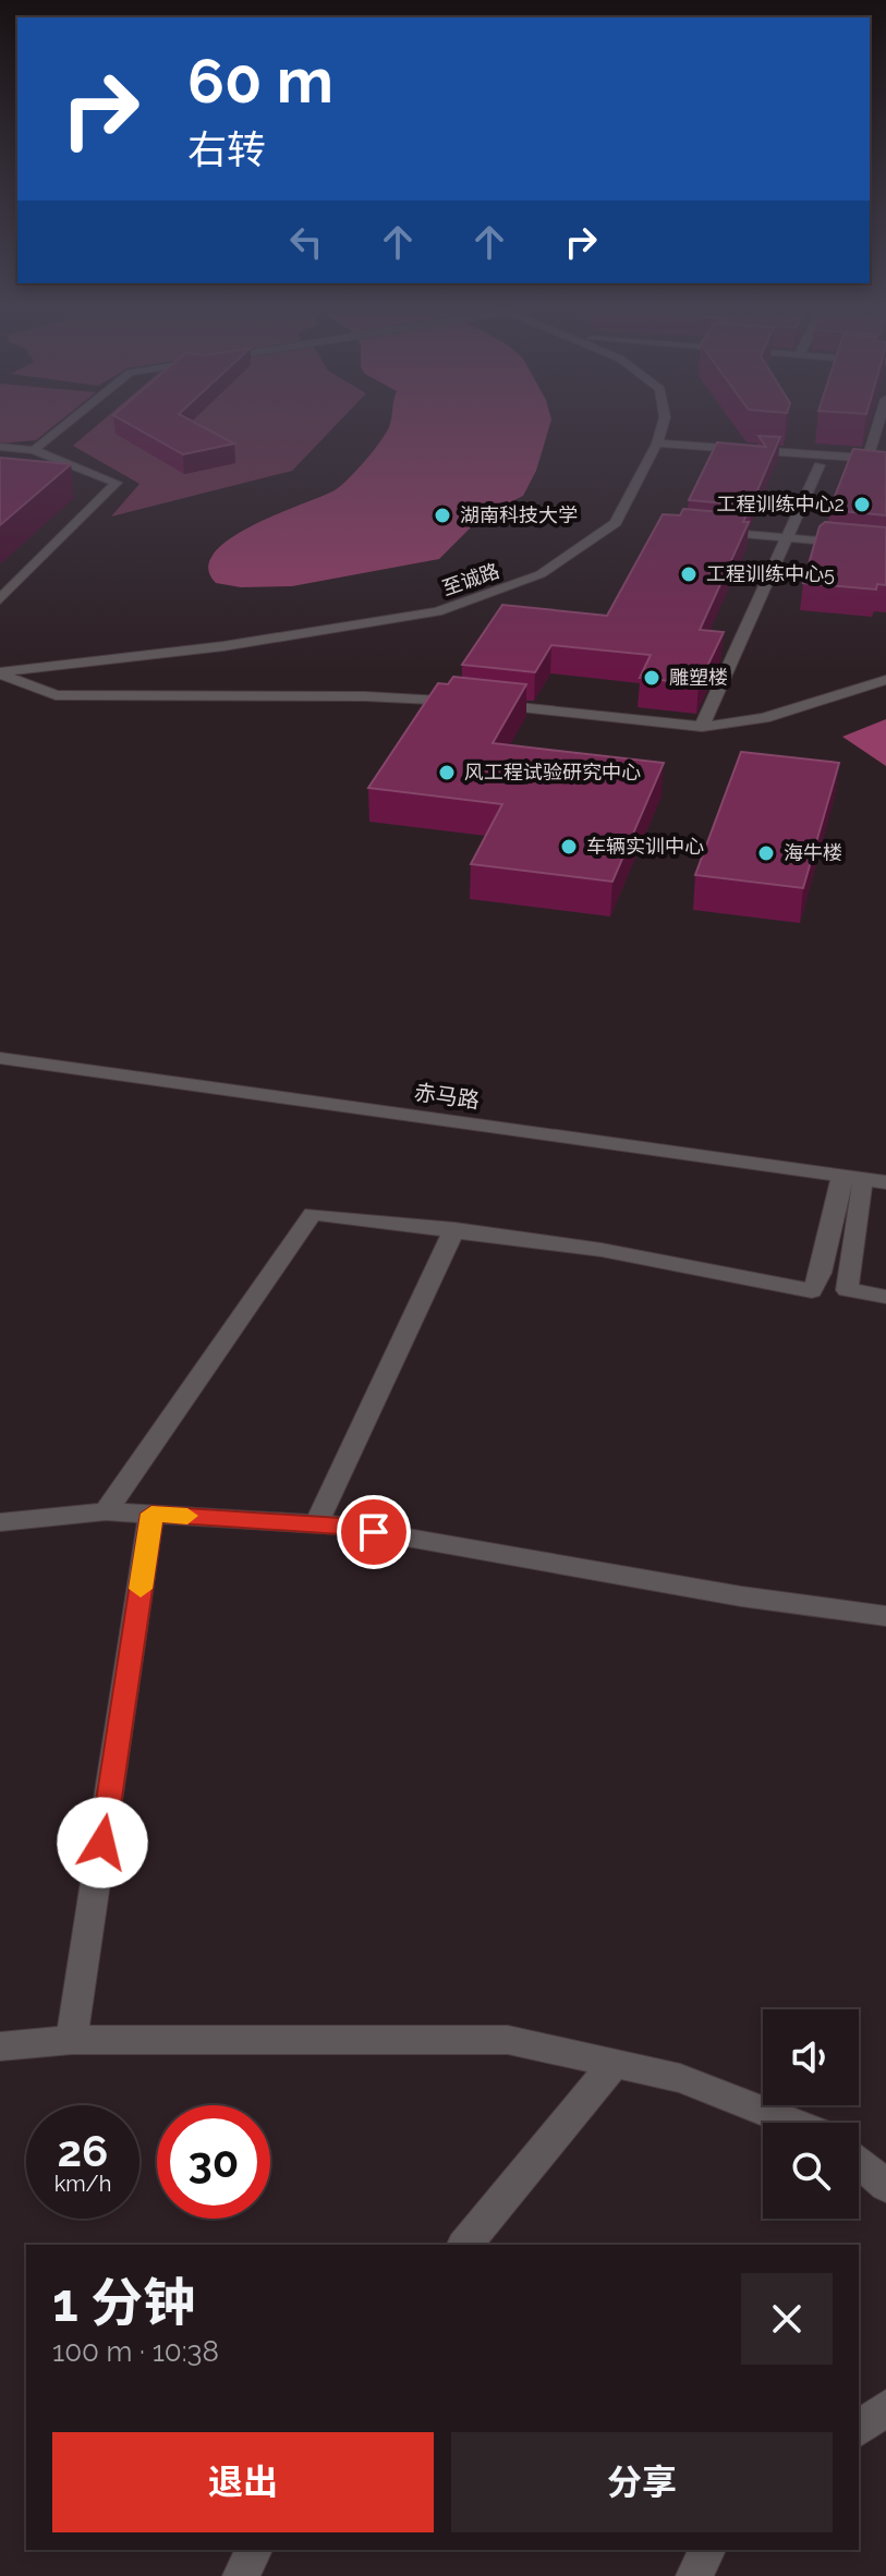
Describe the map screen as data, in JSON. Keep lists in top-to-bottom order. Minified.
{"streets":{"street":["至诚路","赤马路"]},"places":["工程训练中心2","湖南科技大学","工程训练中心5","雕塑楼","风工程试验研究中心","车辆实训中心","海牛楼"],"page":{"turn":["60 m","右转"],"speed":"26 km/h","limit":"30","heading":["1 分钟","100 m · 10:38"],"buttons":["退出","分享"]}}
